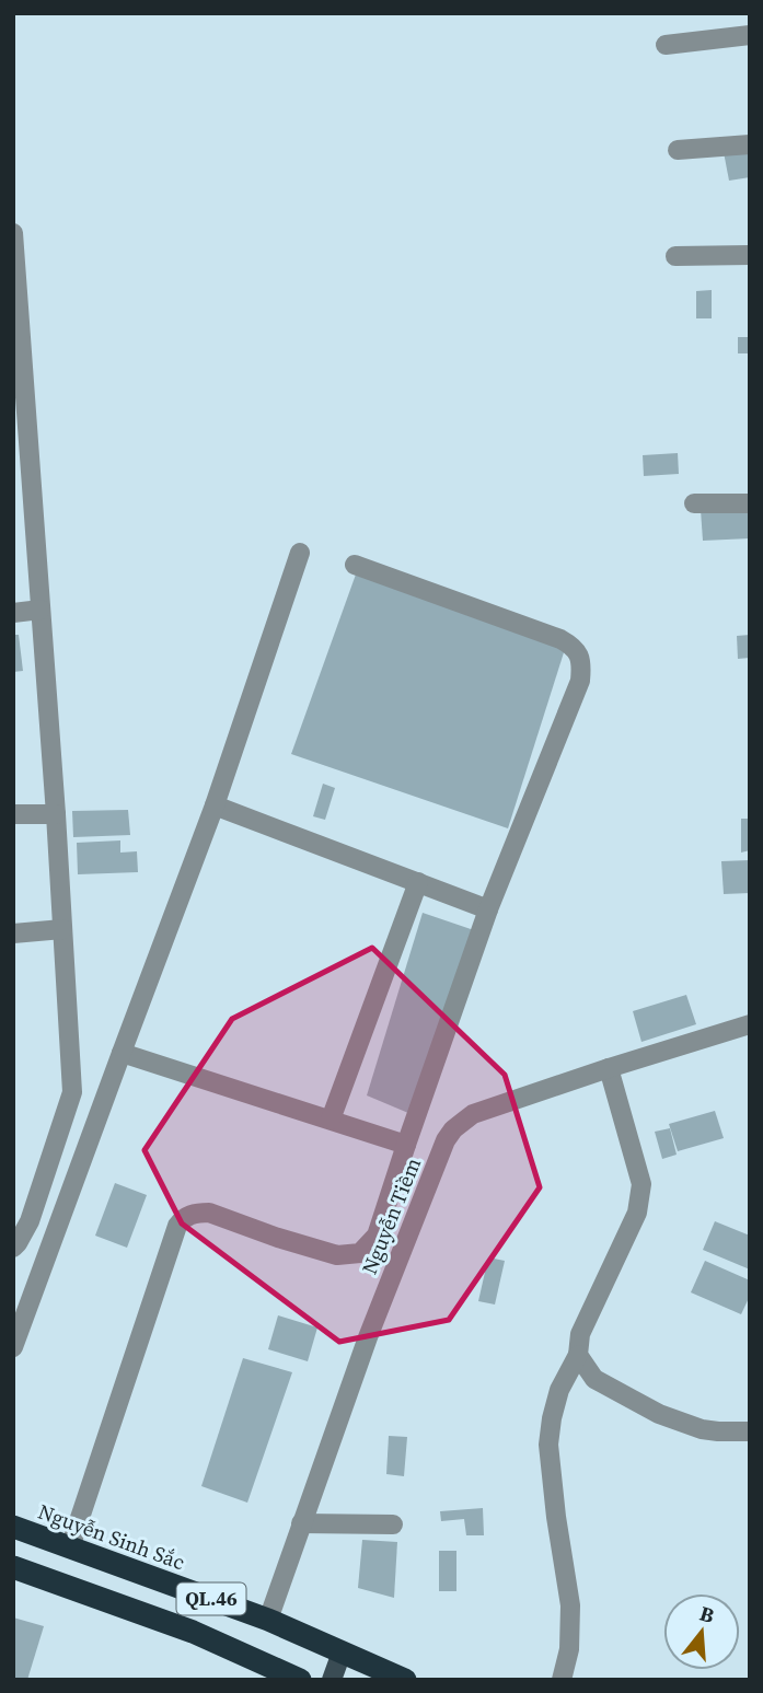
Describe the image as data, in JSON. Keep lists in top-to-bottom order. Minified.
{"streets":{"highway":["Nguyễn Sinh Sắc","QL.46"],"street":["Nguyễn Tiềm"]},"crossings":[["Nguyễn Tiềm","Nguyễn Sinh Sắc"]],"north":"top"}
